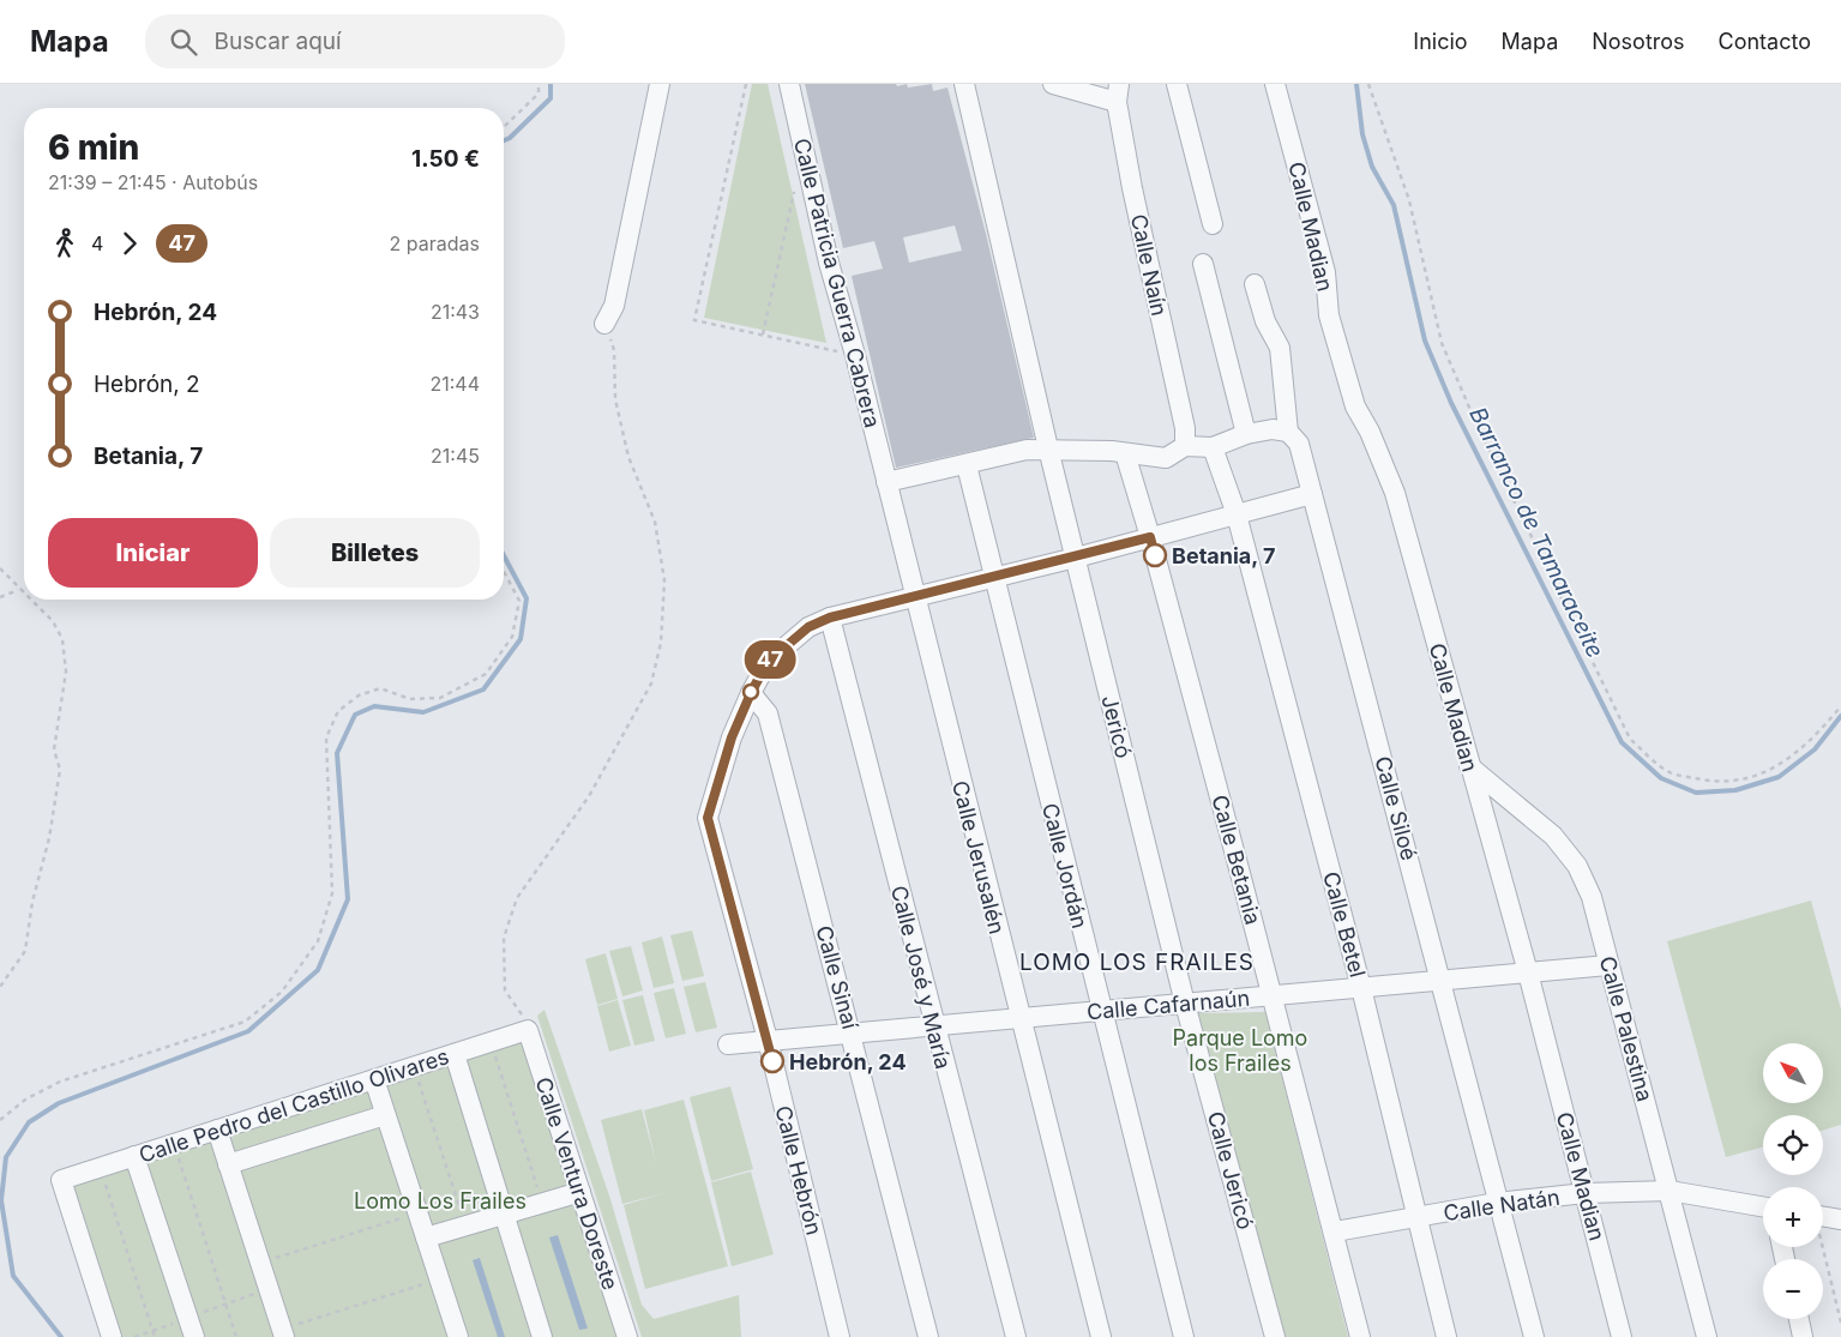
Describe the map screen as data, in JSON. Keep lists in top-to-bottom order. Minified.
{"streets":{"street":["Calle Madian","Calle Naín","Calle Patricia Guerra Cabrera","Jericó","Calle Siloé","Calle Jerusalén","Calle Betania","Calle Jordán","Calle Betel","Calle Sinaí","Calle José y María","Calle Cafarnaún","Calle Palestina","Calle Pedro del Castillo Olivares","Calle Hebrón","Calle Jericó","Calle Ventura Doreste","Calle Natán"]},"crossings":[["Calle Madian","Calle Cafarnaún"],["Calle Madian","Calle Palestina"],["Calle Madian","Calle Natán"],["Calle Patricia Guerra Cabrera","Calle Jerusalén"],["Jericó","Calle Cafarnaún"],["Jericó","Calle Hebrón"],["Jericó","Calle Jericó"],["Calle Siloé","Calle Cafarnaún"],["Calle Siloé","Calle Hebrón"],["Calle Siloé","Calle Natán"],["Calle Jerusalén","Calle Cafarnaún"],["Calle Jerusalén","Calle Hebrón"],["Calle Betania","Calle Cafarnaún"],["Calle Betania","Calle Hebrón"],["Calle Betania","Calle Natán"],["Calle Jordán","Calle Cafarnaún"],["Calle Jordán","Calle Hebrón"],["Calle Betel","Calle Cafarnaún"],["Calle Betel","Calle Hebrón"],["Calle Betel","Calle Natán"],["Calle Sinaí","Calle Cafarnaún"],["Calle Sinaí","Calle Hebrón"],["Calle José y María","Calle Cafarnaún"],["Calle José y María","Calle Hebrón"],["Calle Cafarnaún","Calle Palestina"],["Calle Cafarnaún","Calle Hebrón"],["Calle Cafarnaún","Calle Jericó"],["Calle Palestina","Calle Natán"],["Calle Pedro del Castillo Olivares","Calle Ventura Doreste"]],"districts":["LOMO LOS FRAILES"],"water":["Barranco de Tamaraceite"],"parks":["Parque Lomo los Frailes","Lomo Los Frailes"],"places":["Betania, 7","Hebrón, 24"],"lines":["bus line 47"],"north":"top left","page":{"header":"Mapa","search":"Buscar aquí","nav":["Inicio","Mapa","Nosotros","Contacto"],"on_map":"47","heading":["6 min","21:39 – 21:45 · Autobús","1.50 €"],"legs":["4","47","2 paradas"],"list":[{"name":"Hebrón, 24","value":"21:43"},{"name":"Hebrón, 2","value":"21:44"},{"name":"Betania, 7","value":"21:45"}],"buttons":["Iniciar","Billetes"],"map_buttons":["+","−"]}}
